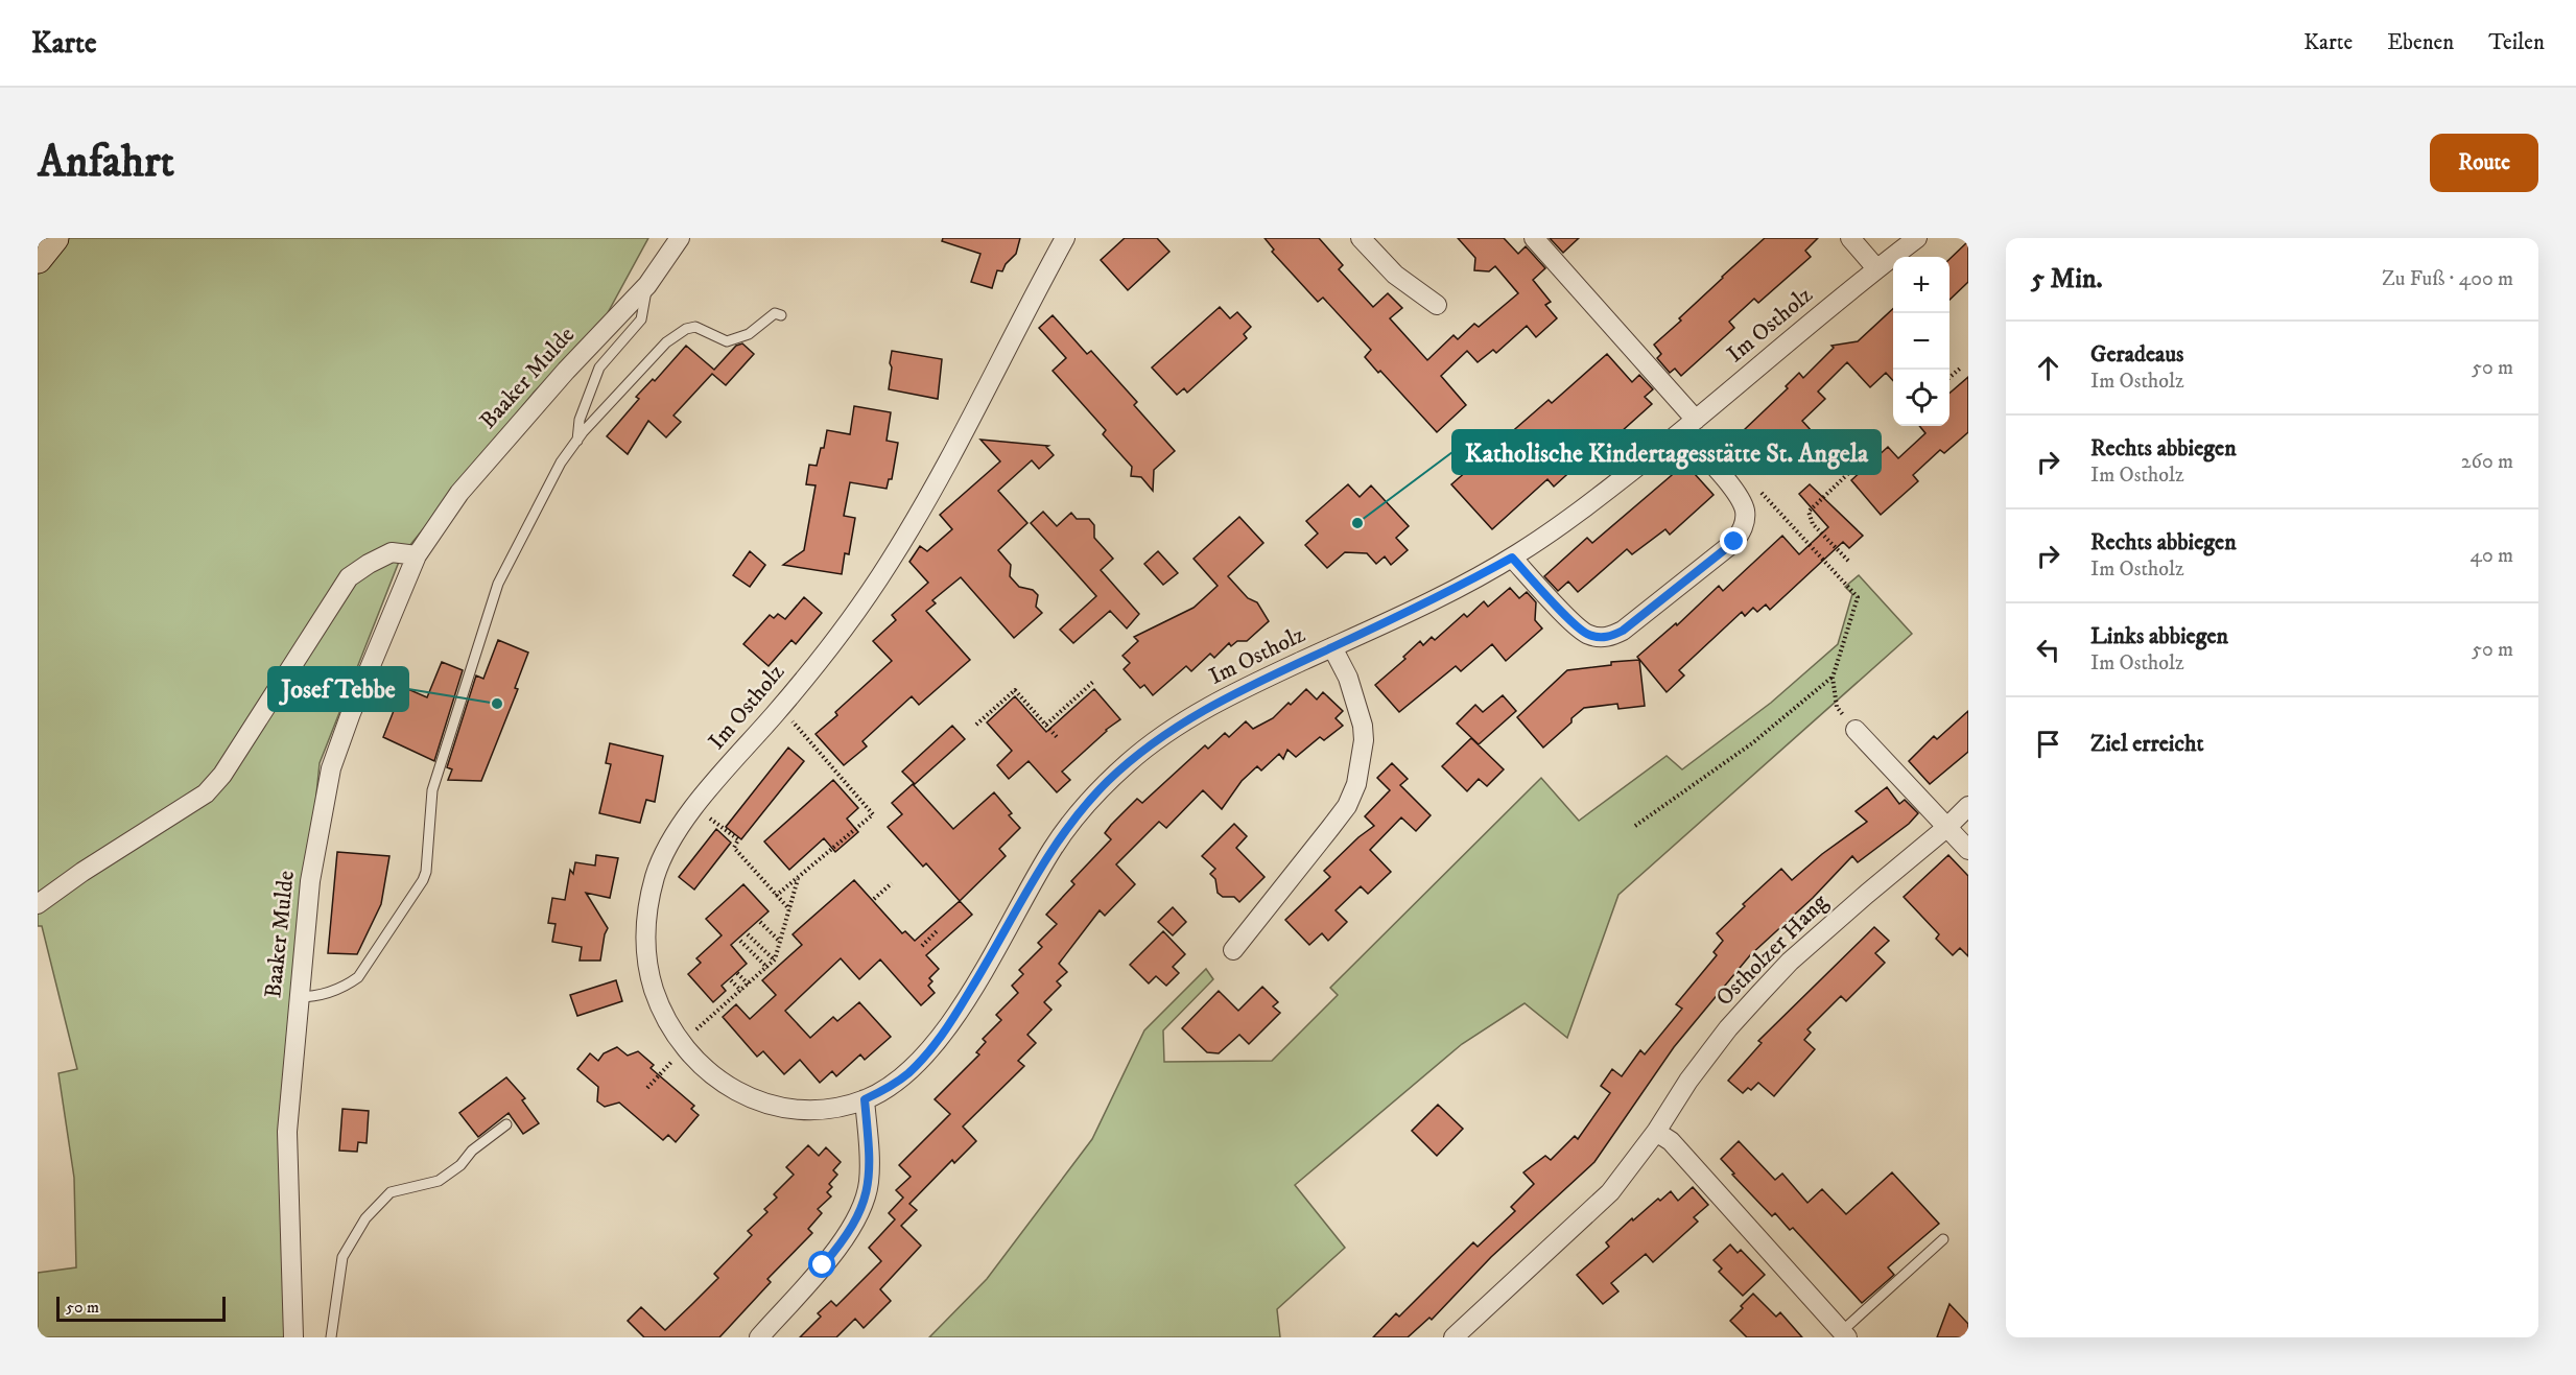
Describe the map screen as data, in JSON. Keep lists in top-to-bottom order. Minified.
{"streets":{"street":["Im Ostholz","Baaker Mulde","Ostholzer Hang"]},"places":["Katholische Kindertagesstätte St. Angela","Josef Tebbe"],"scale_bar":"50 m","page":{"header":"Karte","nav":["Karte","Ebenen","Teilen"],"buttons":"Route","title":"Anfahrt","heading":["5 Min.","Zu Fuß · 400 m"],"map_buttons":["+","−"],"list":[["Geradeaus","Im Ostholz","50 m"],["Rechts abbiegen","Im Ostholz","260 m"],["Rechts abbiegen","Im Ostholz","40 m"],["Links abbiegen","Im Ostholz","50 m"],"Ziel erreicht"],"scale":"50 m"}}
